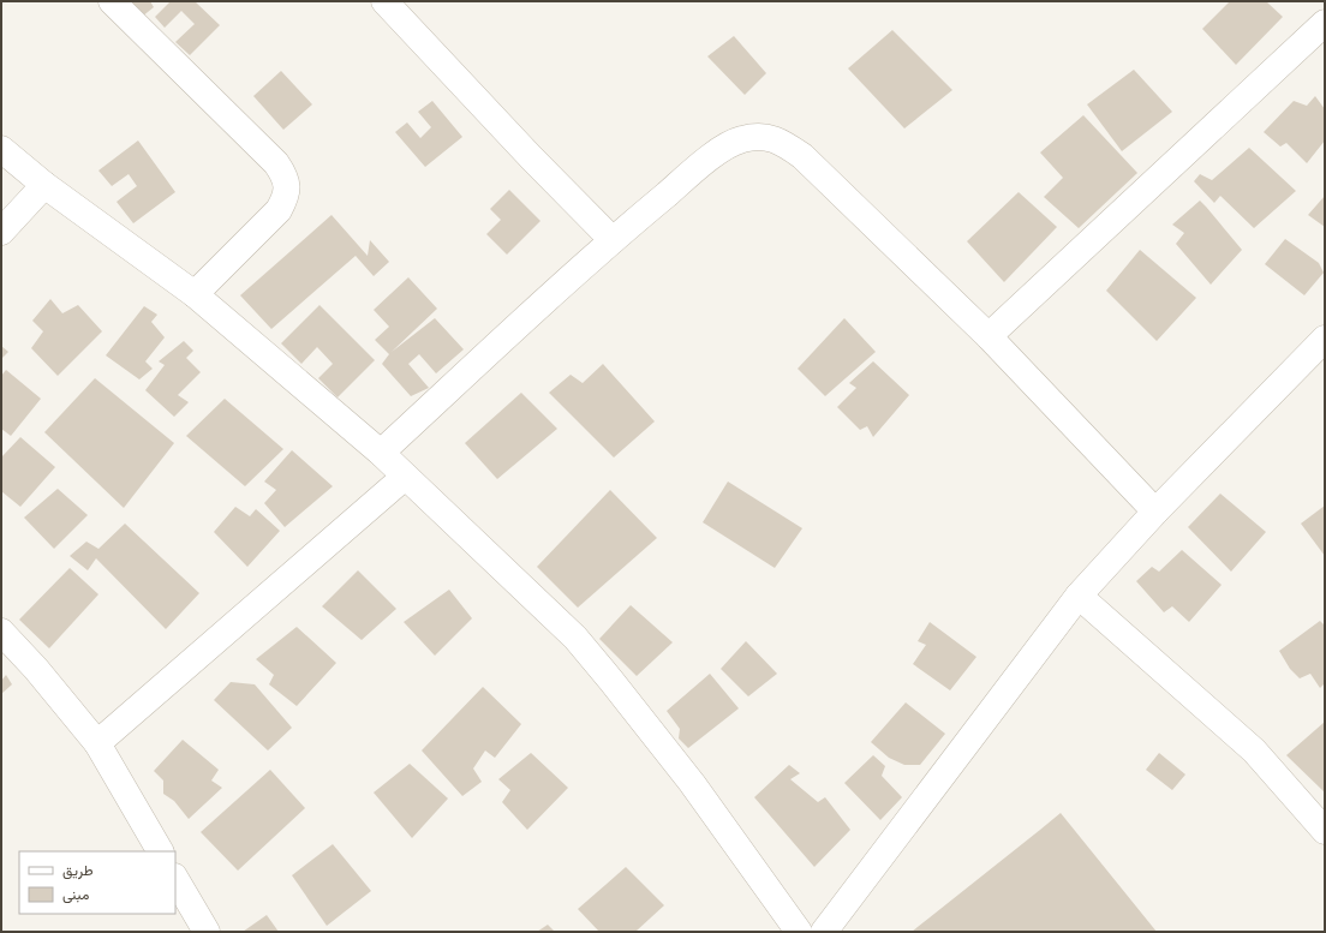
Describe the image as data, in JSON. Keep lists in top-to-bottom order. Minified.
{"legend":["طريق","مبنى"]}
